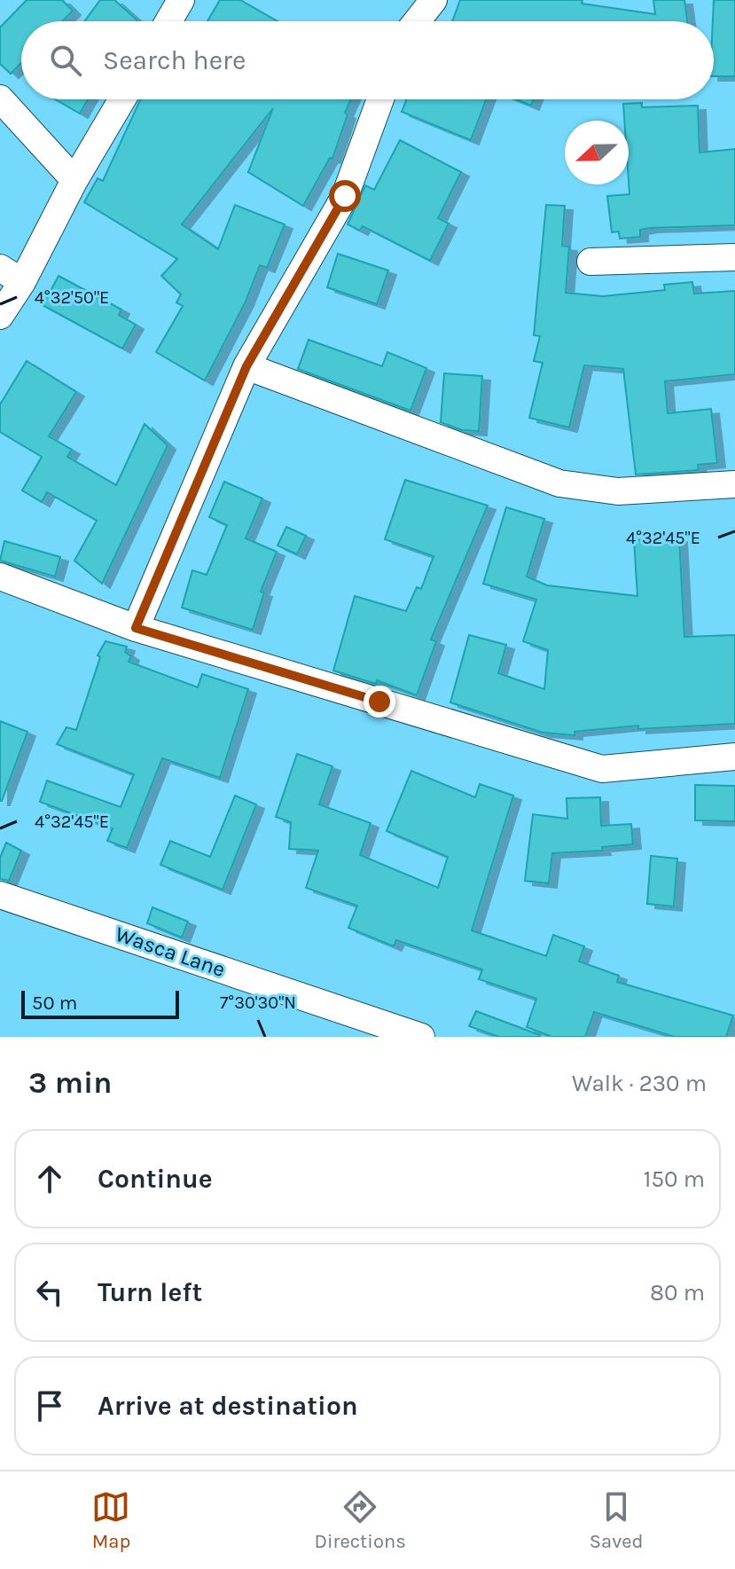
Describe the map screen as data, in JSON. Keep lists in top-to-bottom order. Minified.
{"streets":{"street":["Wasca Lane"]},"scale_bar":"50 m","north":"left","page":{"search":"Search here","scale":"50 m","heading":["3 min","Walk · 230 m"],"list":[["Continue","150 m"],["Turn left","80 m"],"Arrive at destination"],"nav":["Map","Directions","Saved"]},"coordinates":["4°32'50\"E","4°32'45\"E","7°30'30\"N"]}
